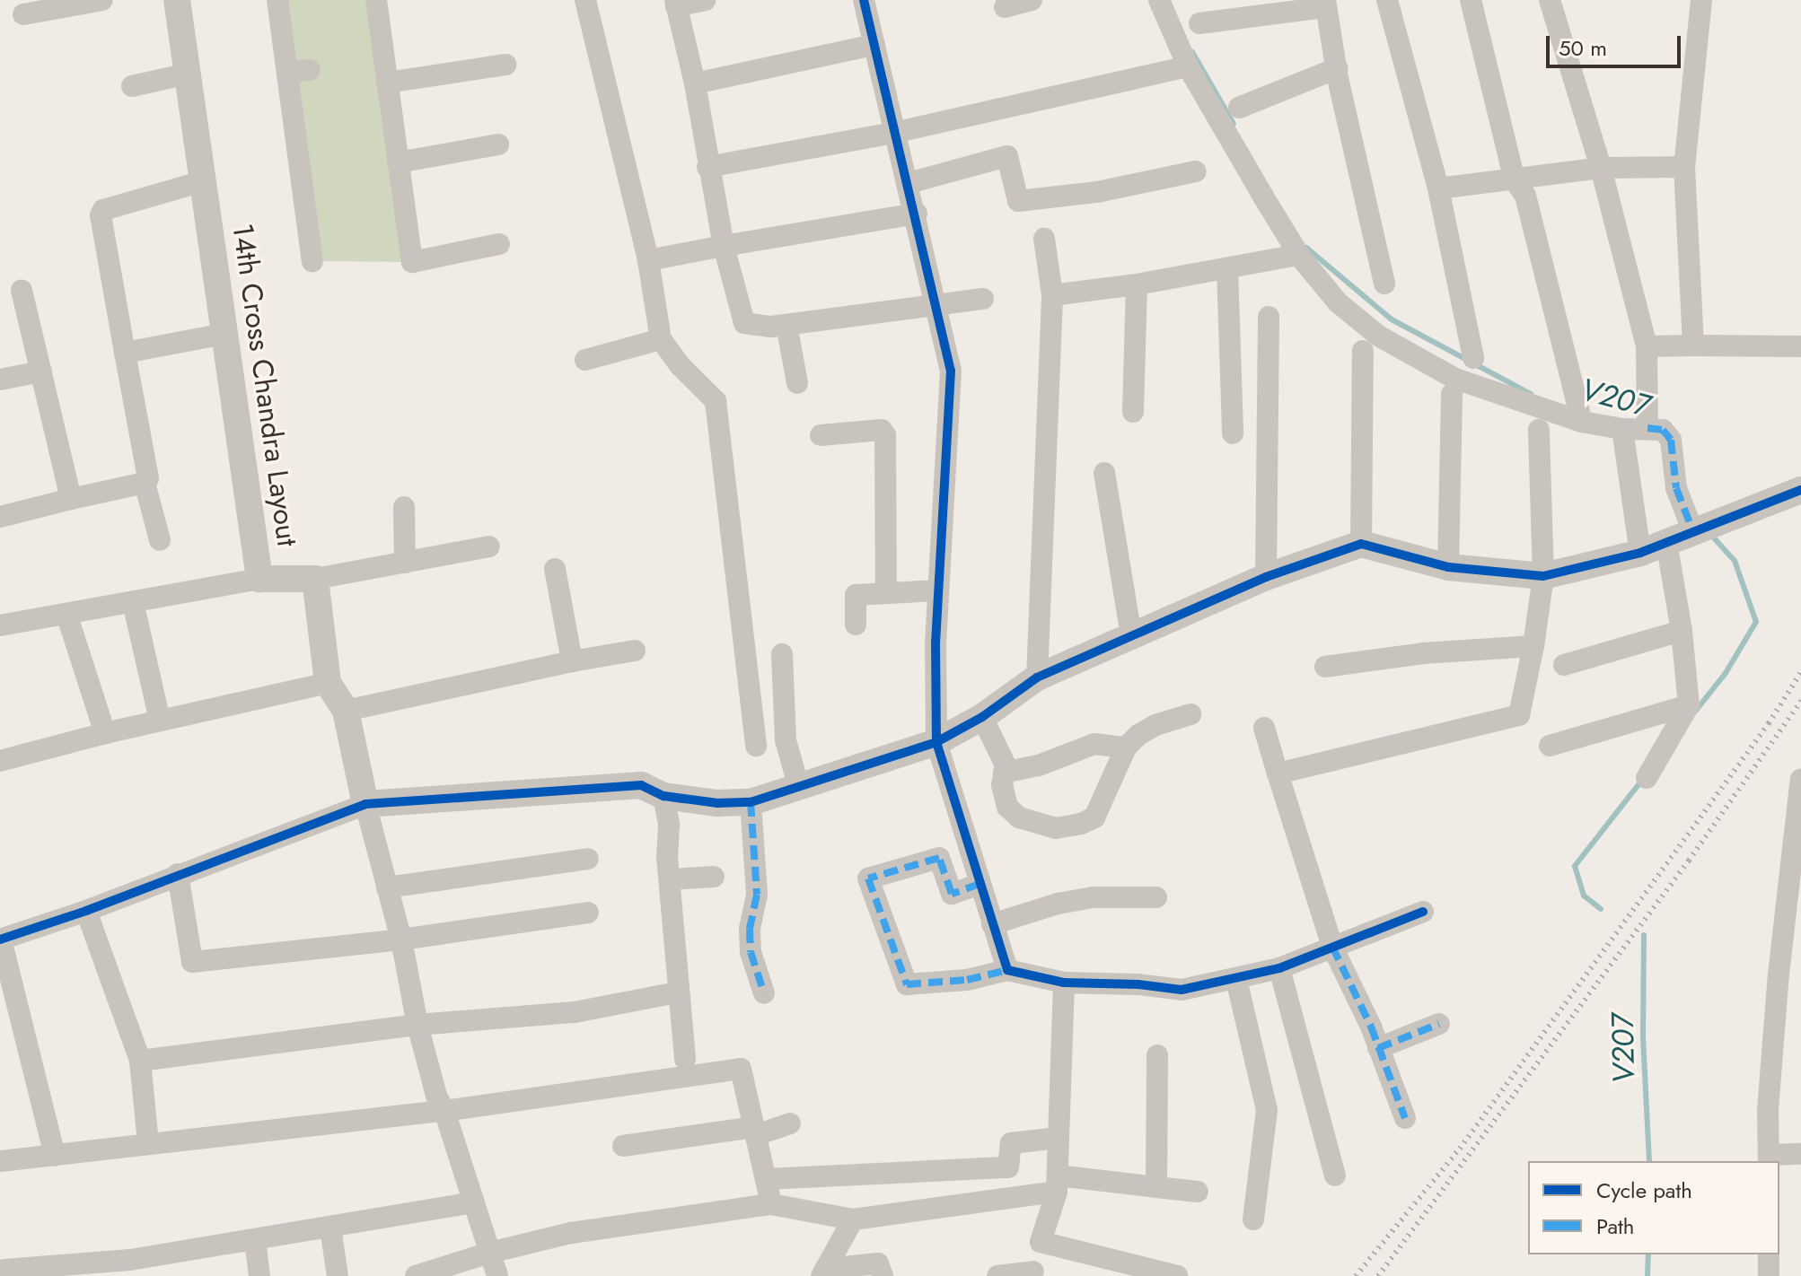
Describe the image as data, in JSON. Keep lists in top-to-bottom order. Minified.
{"streets":{"street":["14th Cross Chandra Layout"]},"water":["V207"],"legend":["Cycle path","Path"],"scale_bar":"50 m"}
